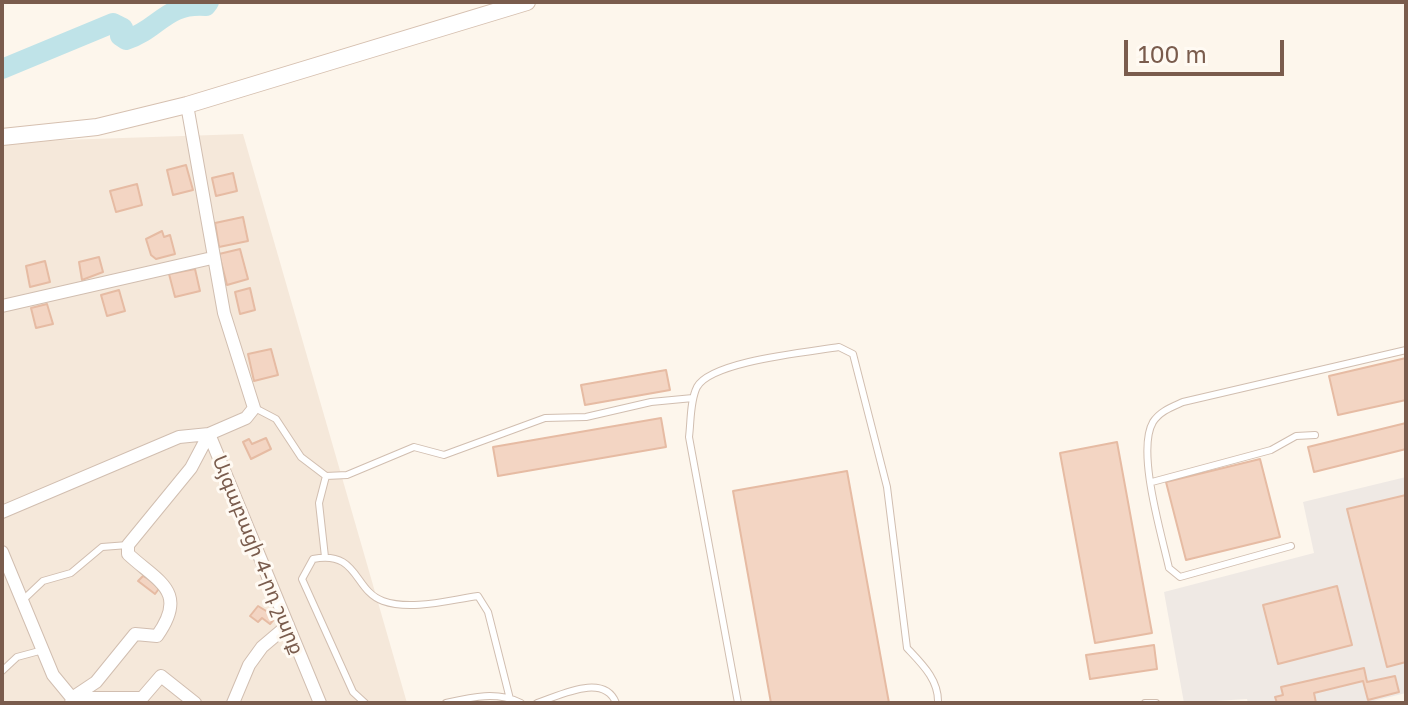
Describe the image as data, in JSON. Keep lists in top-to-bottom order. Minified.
{"streets":{"street":["Այգաբացի 4-րդ շարք"]},"scale_bar":"100 m"}
